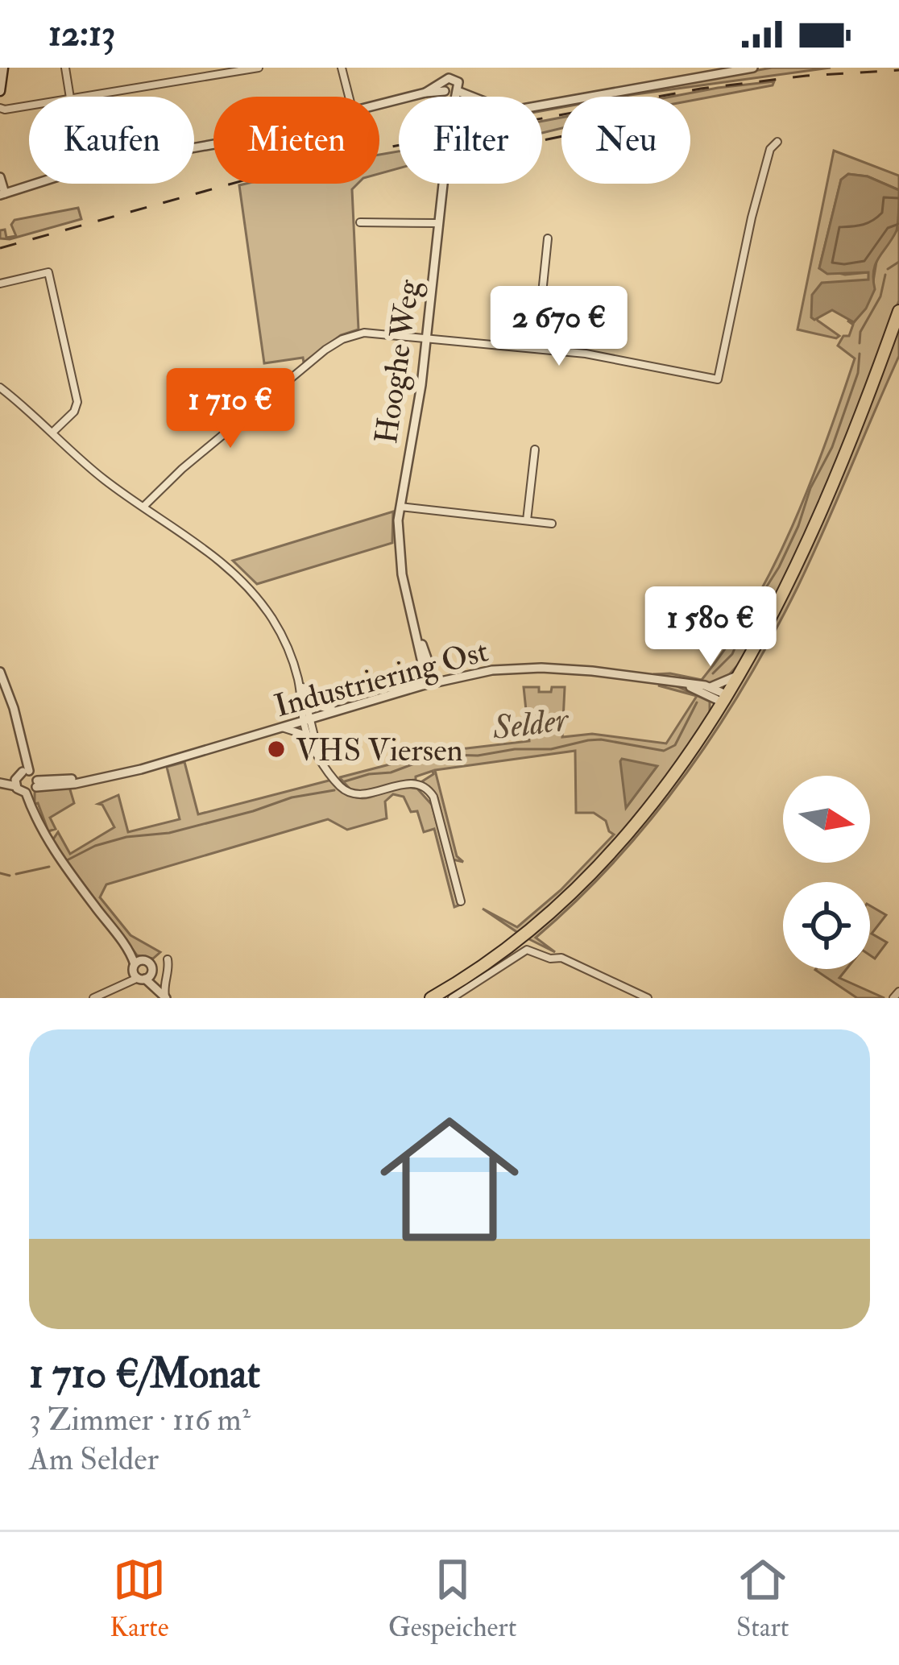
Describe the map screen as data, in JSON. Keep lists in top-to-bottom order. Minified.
{"streets":{"street":["Hooghe Weg","Industriering Ost"]},"crossings":[["Hooghe Weg","Industriering Ost"]],"water":["Selder"],"places":["VHS Viersen"],"north":"right","page":{"status":"12:13","chip":["Kaufen","Mieten","Filter","Neu"],"price":["2 670 €","1 710 €","1 580 €"],"list":[{"name":"1 710 €/Monat","note":"3 Zimmer · 116 m² · Am Selder"}],"tabs":["Karte","Gespeichert","Start"]}}
